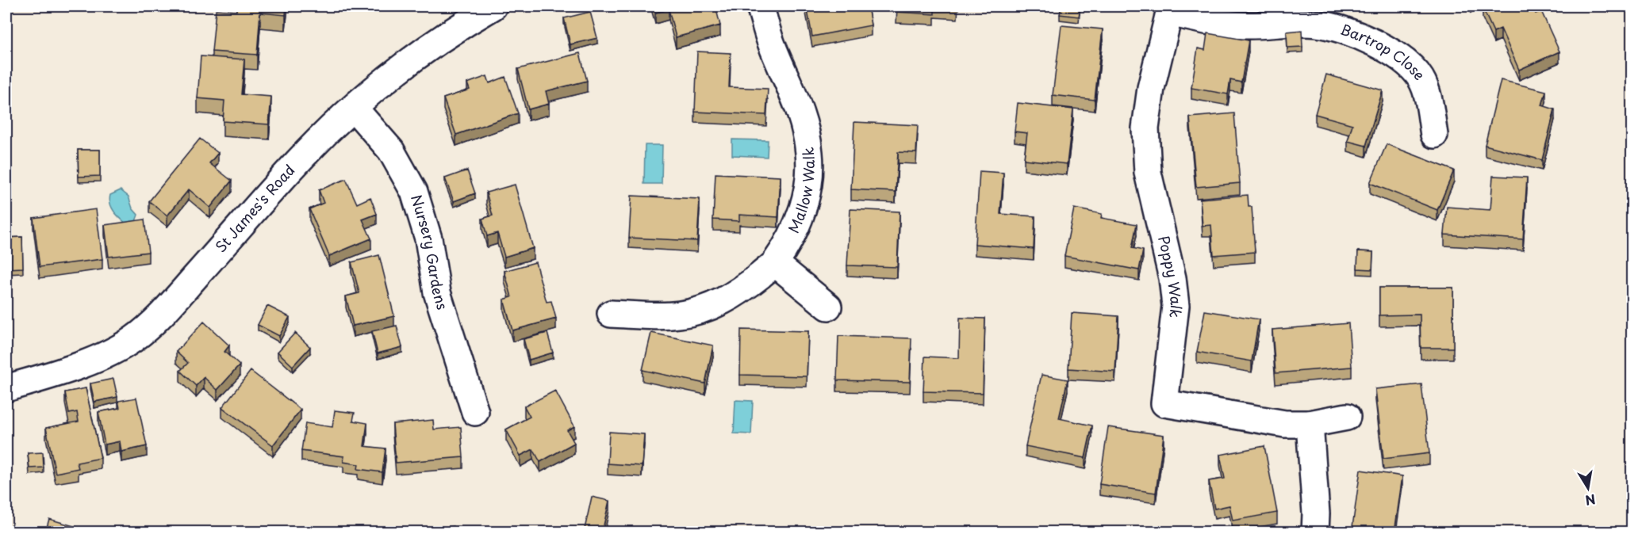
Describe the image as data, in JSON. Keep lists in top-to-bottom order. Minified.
{"streets":{"street":["Bartrop Close","Mallow Walk","St James's Road","Nursery Gardens","Poppy Walk"]},"crossings":[["Bartrop Close","Poppy Walk"],["St James's Road","Nursery Gardens"]],"north":"bottom"}
